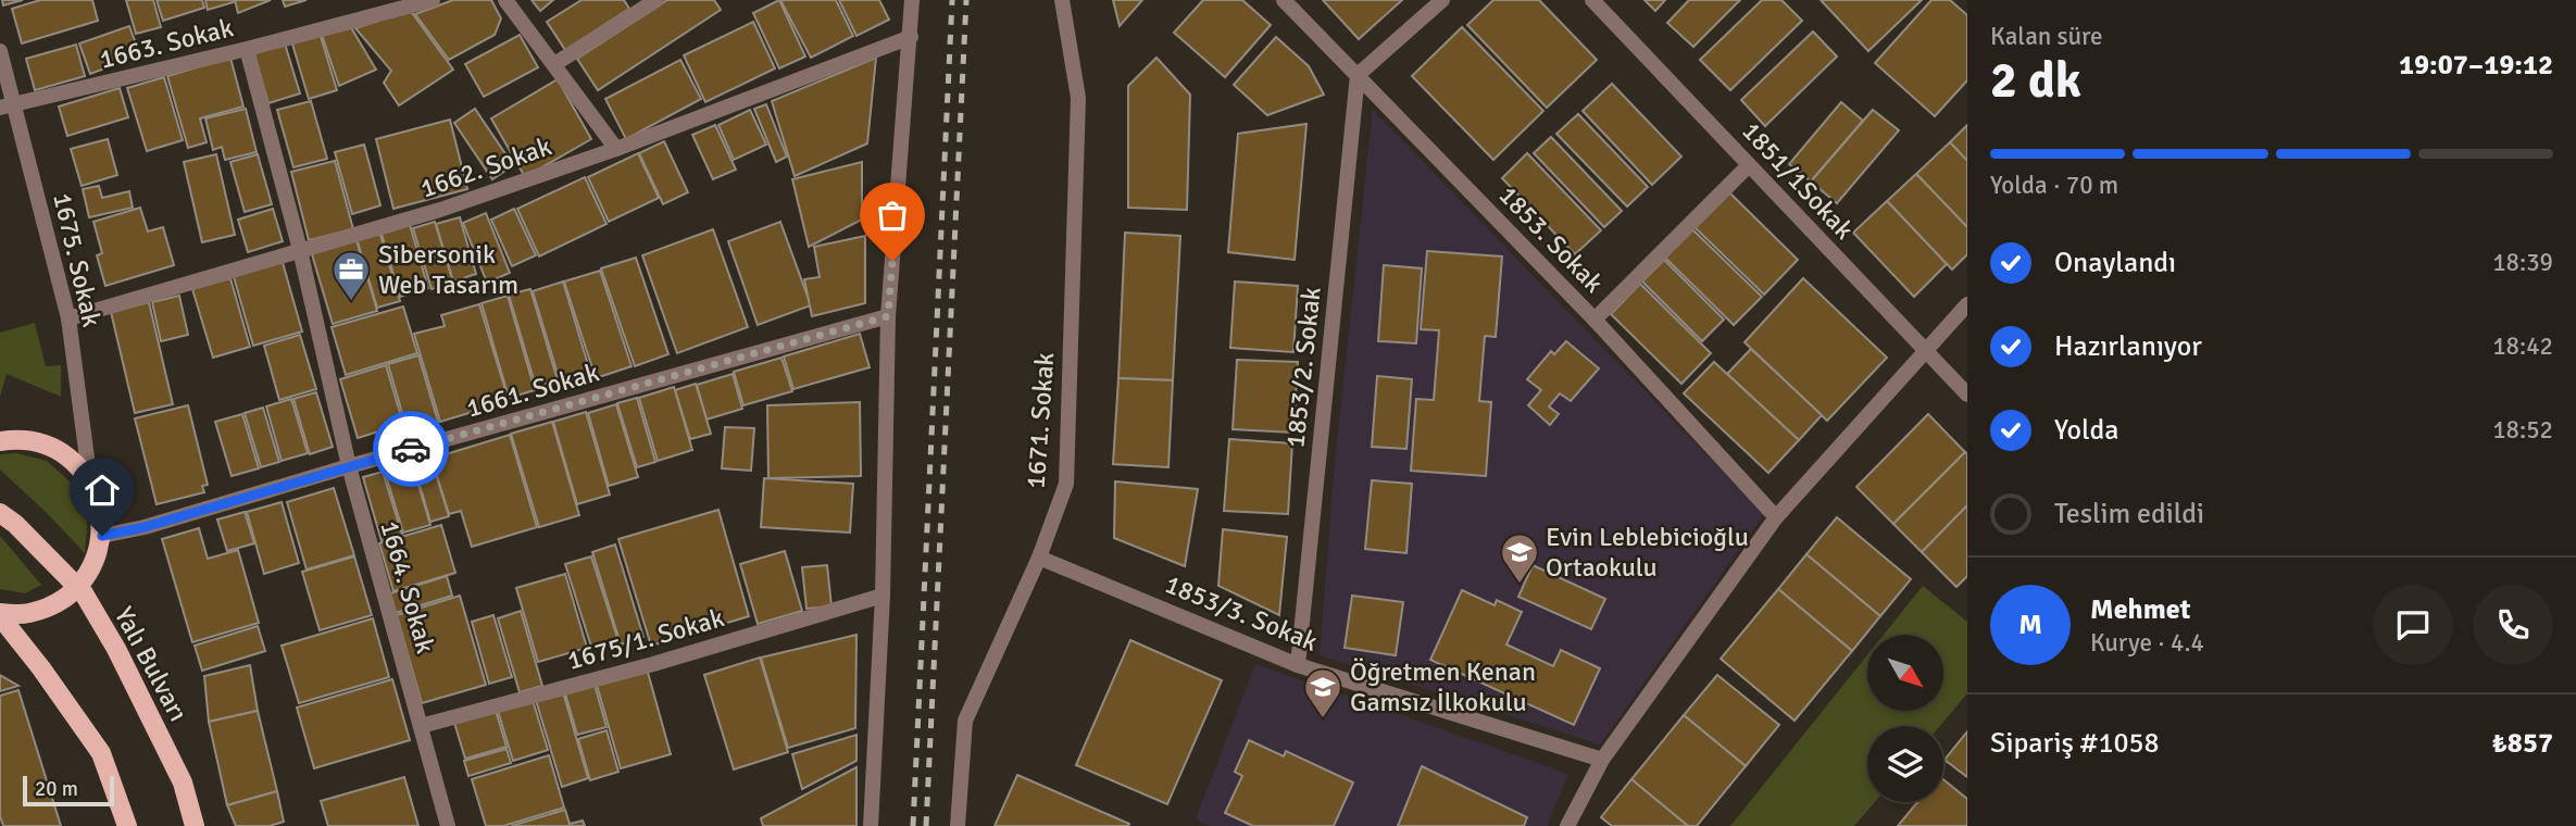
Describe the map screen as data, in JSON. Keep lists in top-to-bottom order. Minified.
{"streets":{"main road":["Yalı Bulvarı"],"street":["1663. Sokak","1662. Sokak","1851/1Sokak","1853. Sokak","1675. Sokak","1853/2. Sokak","1661. Sokak","1671. Sokak","1664. Sokak","1853/3. Sokak","1675/1. Sokak"]},"crossings":[["1663. Sokak","1675. Sokak"],["1663. Sokak","1664. Sokak"],["1662. Sokak","1675. Sokak"],["1662. Sokak","1664. Sokak"],["1853. Sokak","1853/2. Sokak"],["1853/2. Sokak","1853/3. Sokak"],["1661. Sokak","1664. Sokak"],["1671. Sokak","1853/3. Sokak"],["1664. Sokak","1675/1. Sokak"]],"places":{"office":["Sibersonik Web Tasarım"],"school or university":["Evin Leblebicioğlu Ortaokulu","Öğretmen Kenan Gamsız İlkokulu"]},"scale_bar":"20 m","north":"bottom right","page":{"heading":["2 dk","Kalan süre","19:07–19:12"],"panel":["Mehmet","Kurye · 4.4","Sipariş #1058","₺857"],"bar":"Yolda · 70 m","list":[["Onaylandı","18:39"],["Hazırlanıyor","18:42"],["Yolda","18:52"],"Teslim edildi"],"round":"M","scale":"20 m"}}
